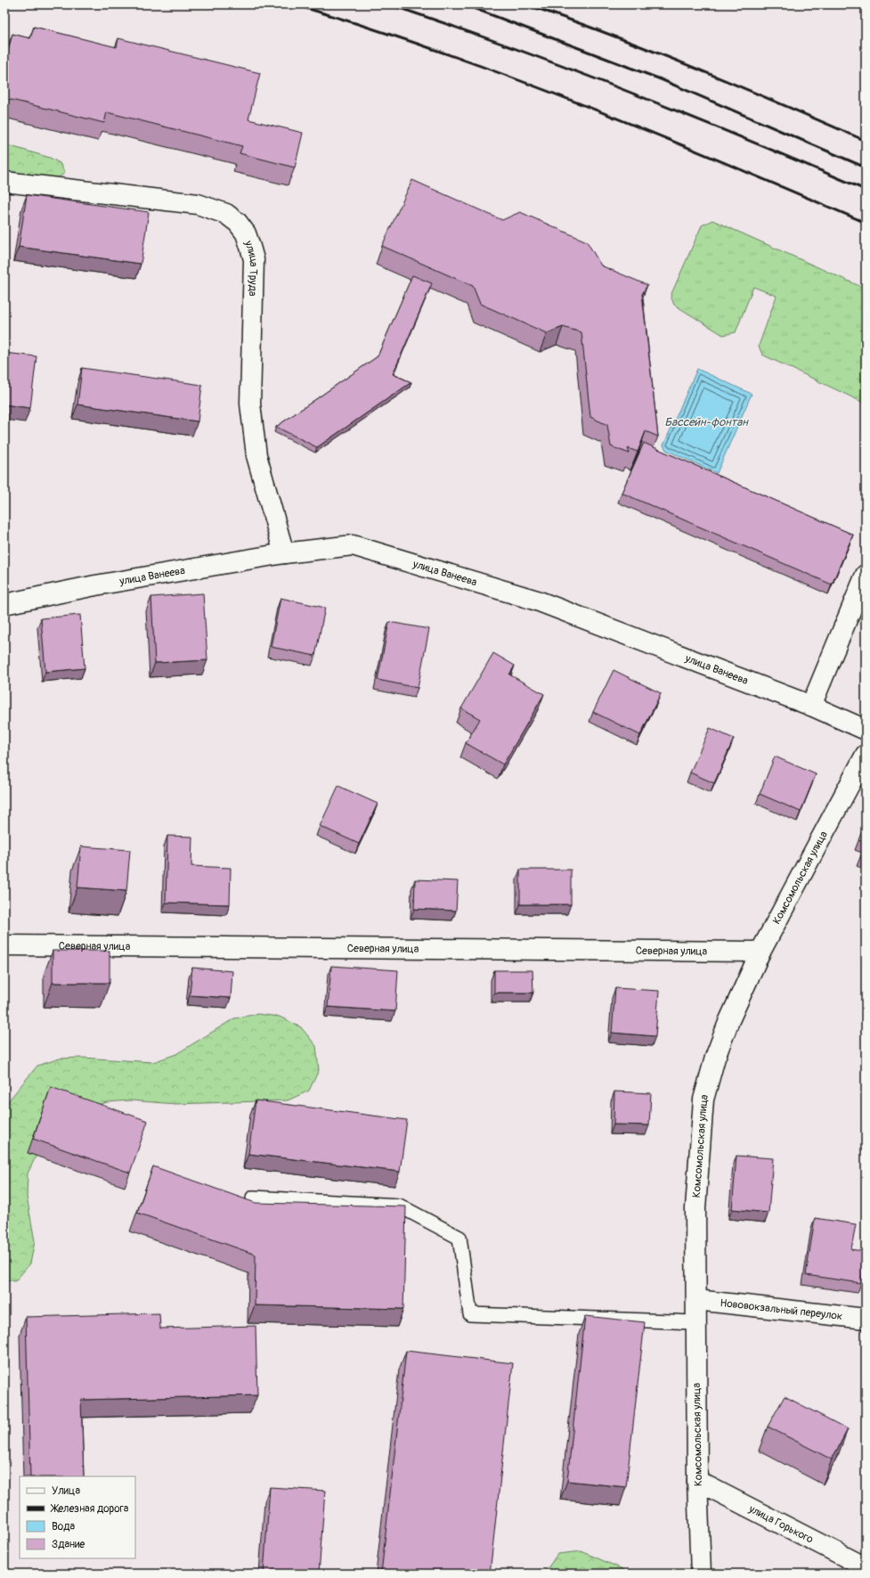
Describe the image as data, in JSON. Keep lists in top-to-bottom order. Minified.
{"streets":{"street":["улица Труда","улица Ванеева","Комсомольская улица","Северная улица","Нововокзальный переулок","улица Горького"]},"crossings":[["улица Труда","улица Ванеева"],["Комсомольская улица","Северная улица"],["Комсомольская улица","Нововокзальный переулок"],["Комсомольская улица","улица Горького"]],"water":["Бассейн-фонтан"],"legend":["Улица","Железная дорога","Вода","Здание"]}
